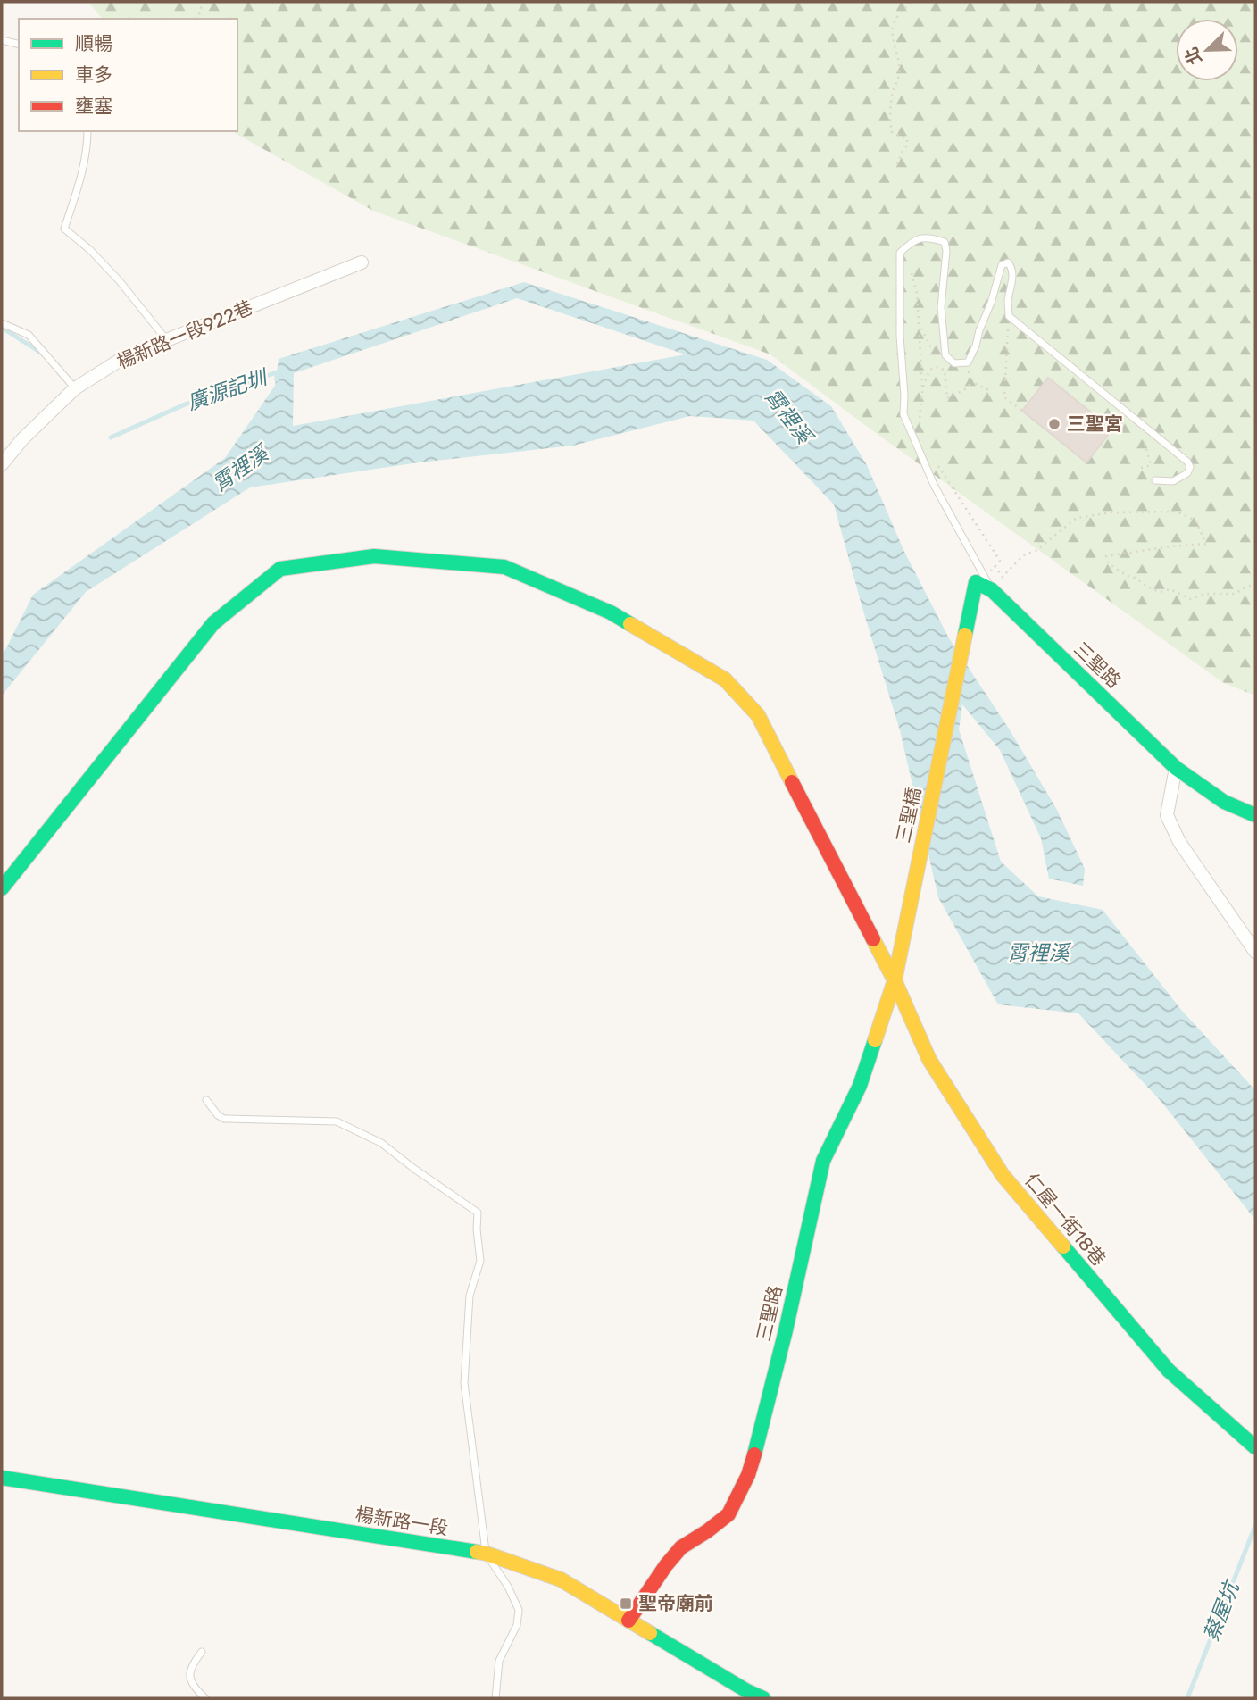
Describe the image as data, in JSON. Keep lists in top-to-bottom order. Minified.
{"streets":{"street":["楊新路一段922巷","三聖路","三聖橋","仁屋一街18巷","楊新路一段"]},"crossings":[["三聖路","三聖橋"],["三聖路","仁屋一街18巷"],["三聖路","楊新路一段"],["三聖橋","仁屋一街18巷"]],"water":["廣源記圳","霄裡溪","蔡屋坑"],"places":{"other":["三聖宮"],"transit":["聖帝廟前"]},"legend":["順暢","車多","壅塞"],"north":"bottom left"}
